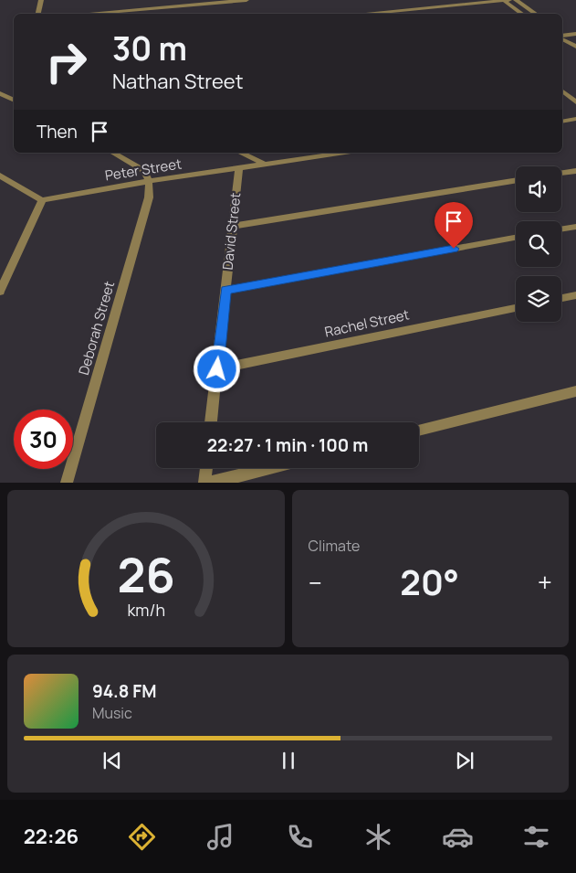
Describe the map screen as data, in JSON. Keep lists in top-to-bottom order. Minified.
{"streets":{"street":["Peter Street","David Street","Rachel Street","Deborah Street"]},"crossings":[["Peter Street","David Street"],["Peter Street","Deborah Street"],["David Street","Rachel Street"]],"page":{"turn":["30 m","Nathan Street"],"then":"Then","limit":"30","trip":"22:27 · 1 min · 100 m","tile":"Climate","heat":["−","20°","+"],"song":["94.8 FM","Music"],"tabs":"22:26","gauge":["26","km/h"]}}
